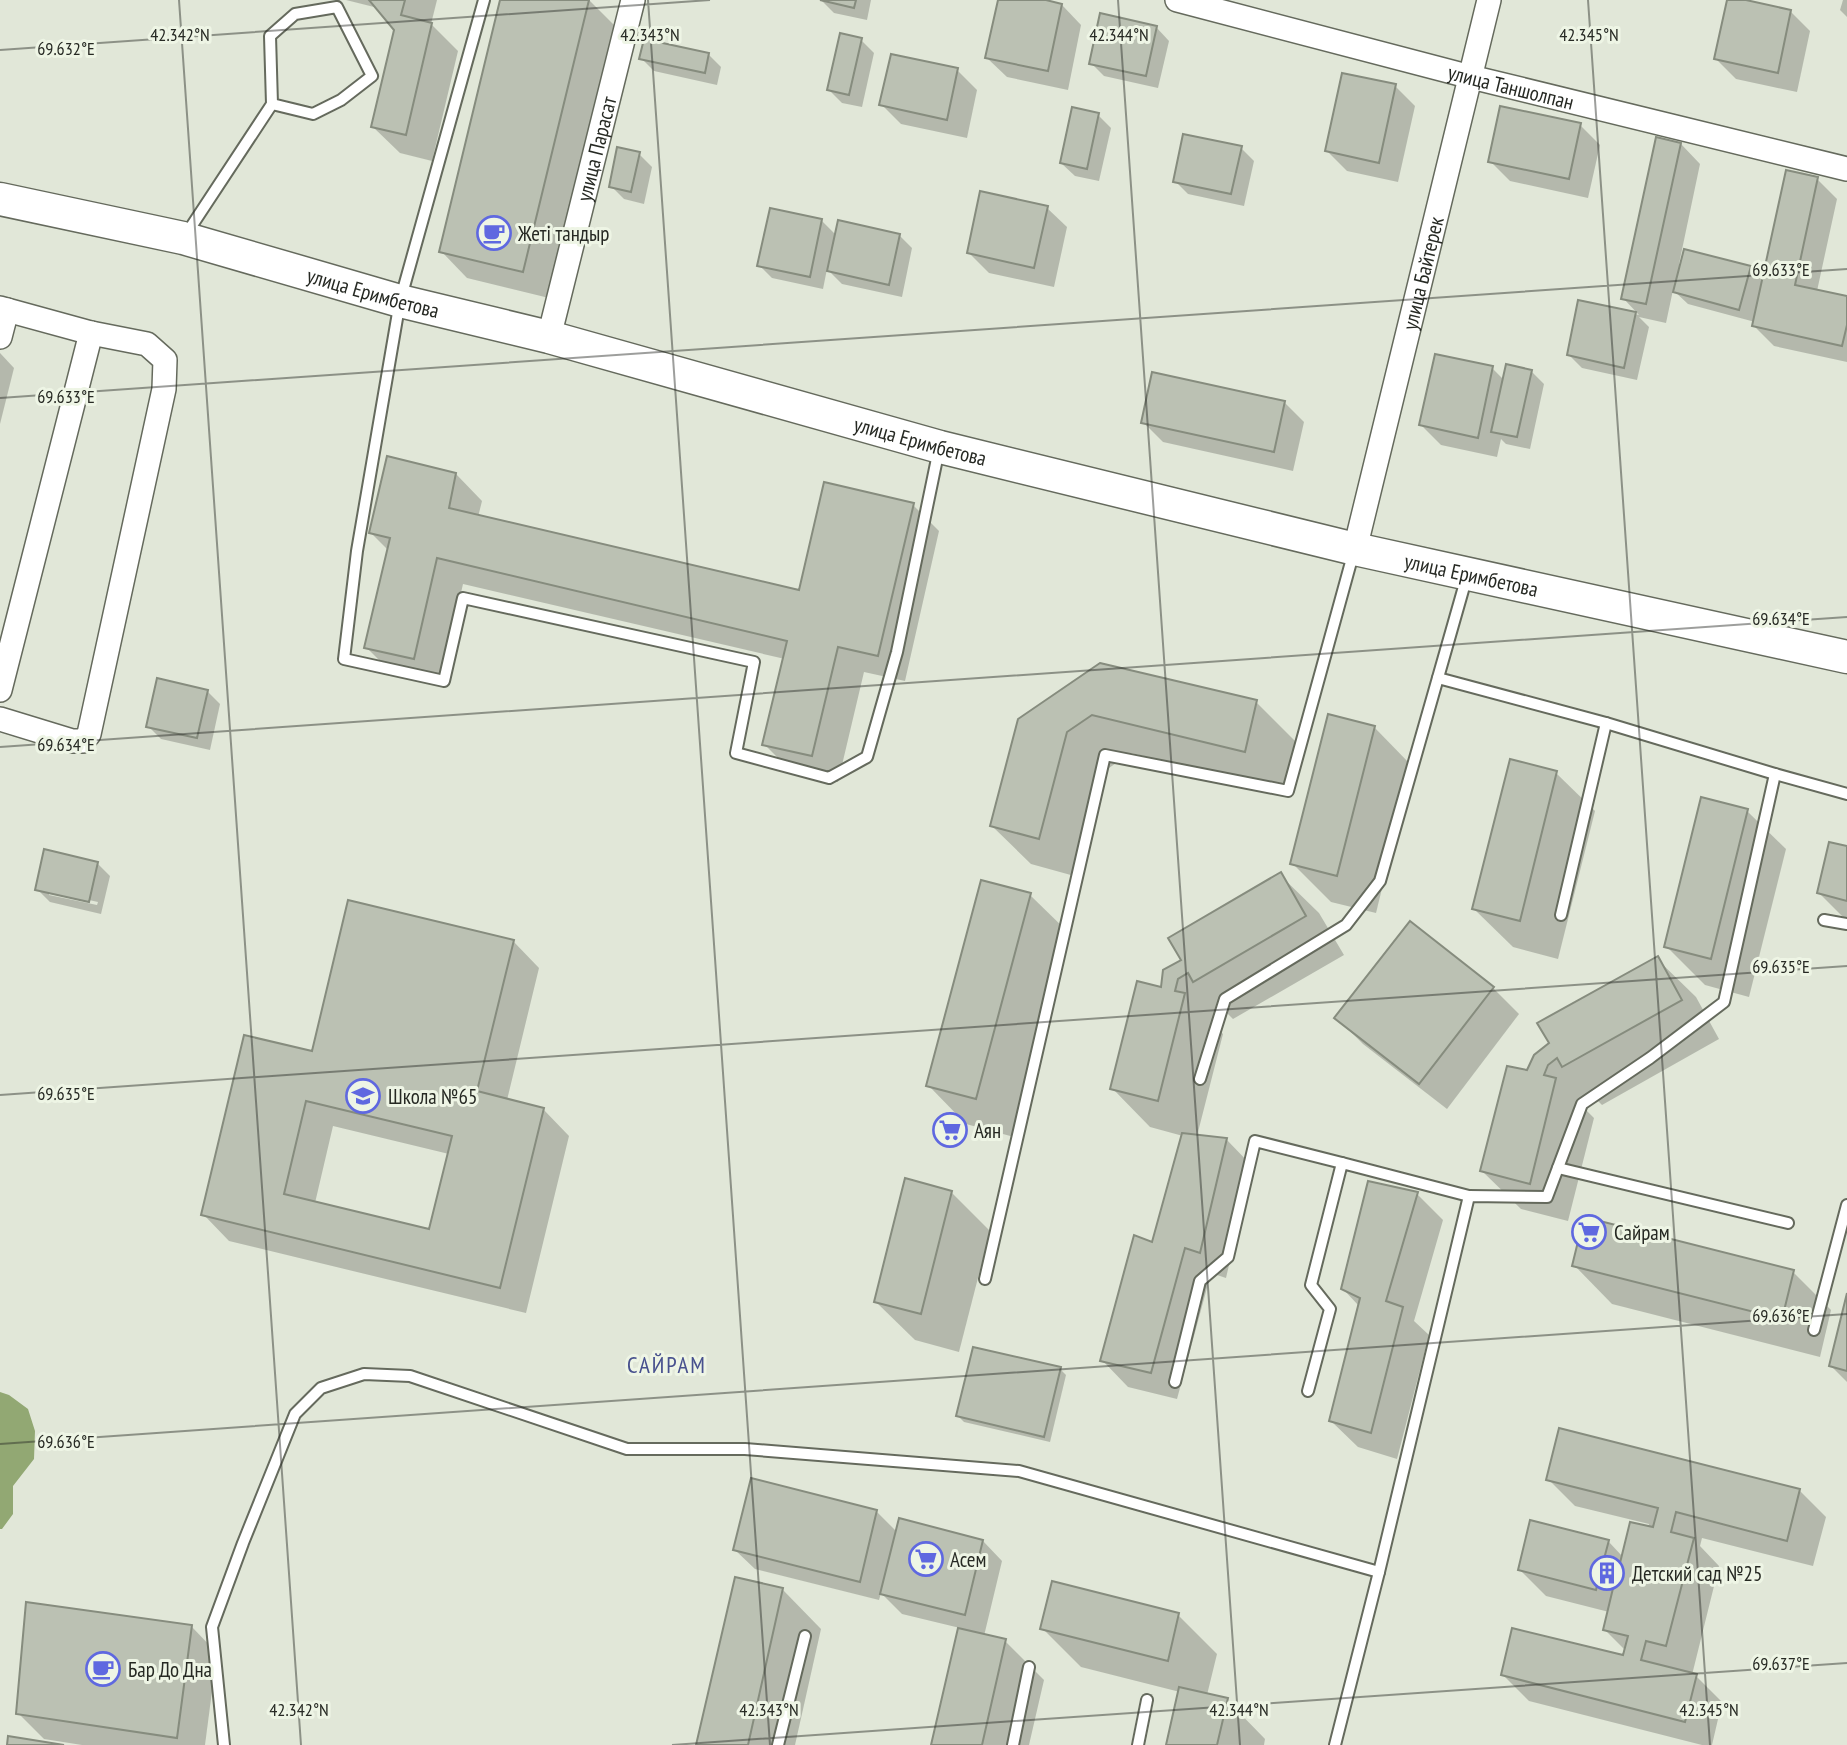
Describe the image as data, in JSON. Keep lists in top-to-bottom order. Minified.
{"streets":{"main road":["улица Еримбетова"],"street":["улица Таншолпан","улица Парасат","улица Байтерек"]},"crossings":[["улица Таншолпан","улица Байтерек"],["улица Парасат","улица Еримбетова"],["улица Байтерек","улица Еримбетова"]],"districts":["САЙРАМ"],"places":{"cafe":["Жеті тандыр","Бар До Дна"],"school or university":["Школа №65"],"supermarket":["Аян","Сайрам","Асем"],"building":["Детский сад №25"]},"coordinates":["42.342°N","42.343°N","42.344°N","42.345°N","69.632°E","69.633°E","69.634°E","69.635°E","69.636°E","69.637°E"]}
